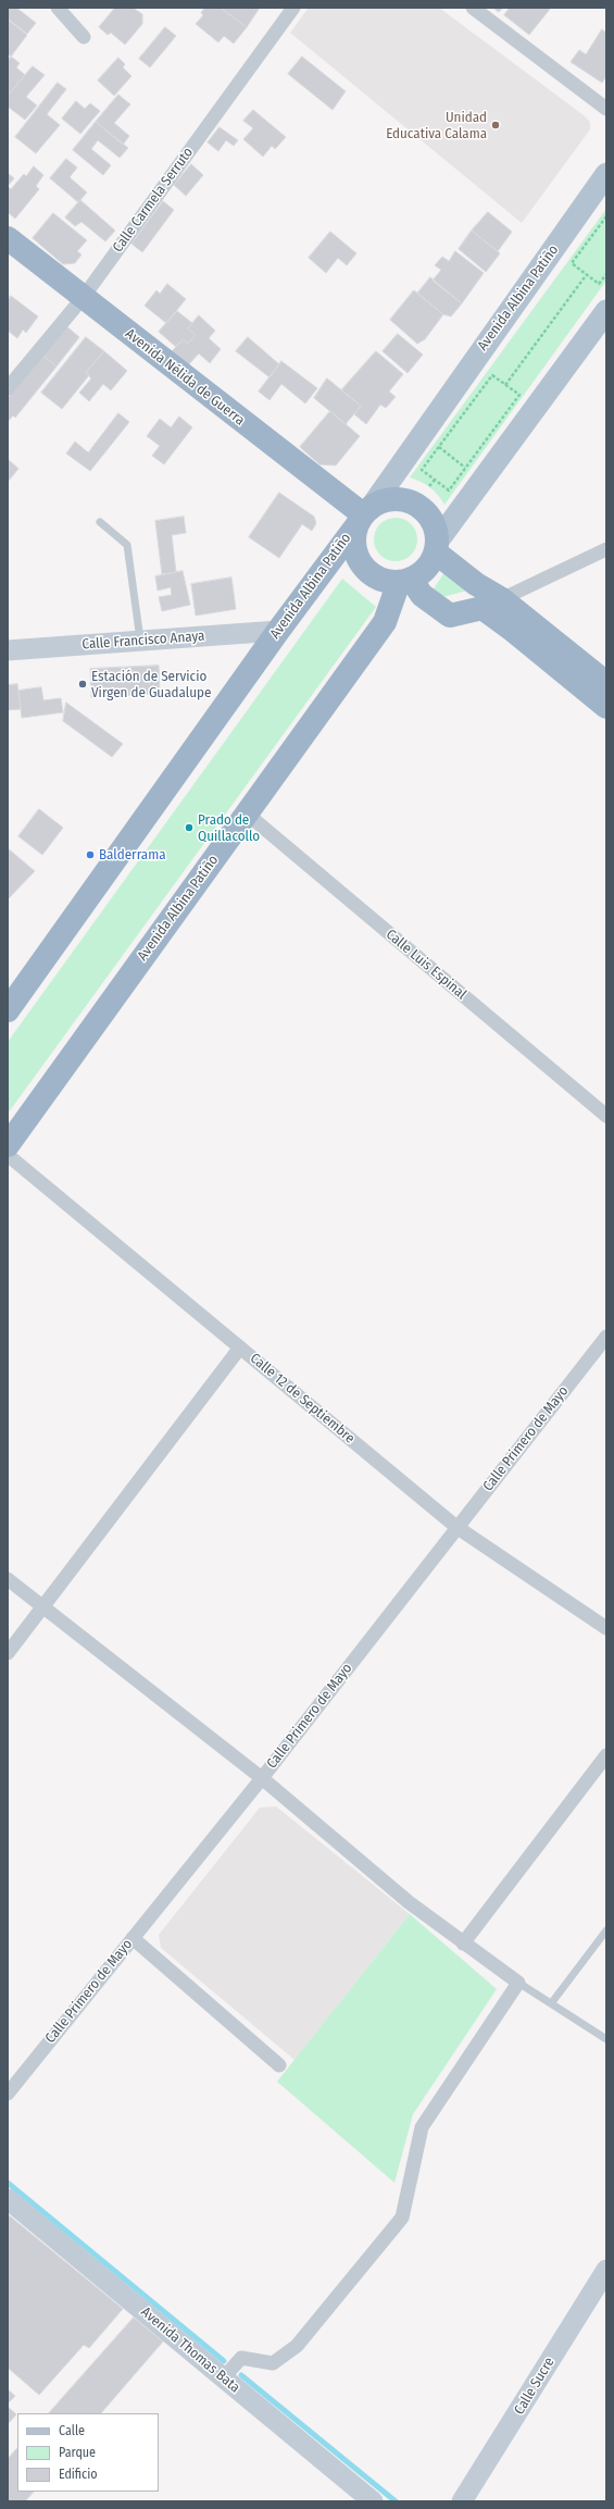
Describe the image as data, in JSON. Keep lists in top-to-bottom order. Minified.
{"streets":{"highway":["Avenida Albina Patiño","Avenida Nélida de Guerra"],"main road":["Calle Francisco Anaya","Avenida Thomas Bata","Calle Sucre"],"street":["Calle Carmela Serruto","Calle Luis Espinal","Calle 12 de Septiembre","Calle Primero de Mayo"]},"crossings":[["Calle Carmela Serruto","Avenida Nélida de Guerra"],["Avenida Albina Patiño","Avenida Nélida de Guerra"],["Avenida Albina Patiño","Calle Francisco Anaya"],["Avenida Albina Patiño","Calle Luis Espinal"],["Calle 12 de Septiembre","Calle Primero de Mayo"]],"places":["Unidad Educativa Calama","Estación de Servicio Virgen de Guadalupe","Prado de Quillacollo","Balderrama"],"legend":["Calle","Parque","Edificio"]}
